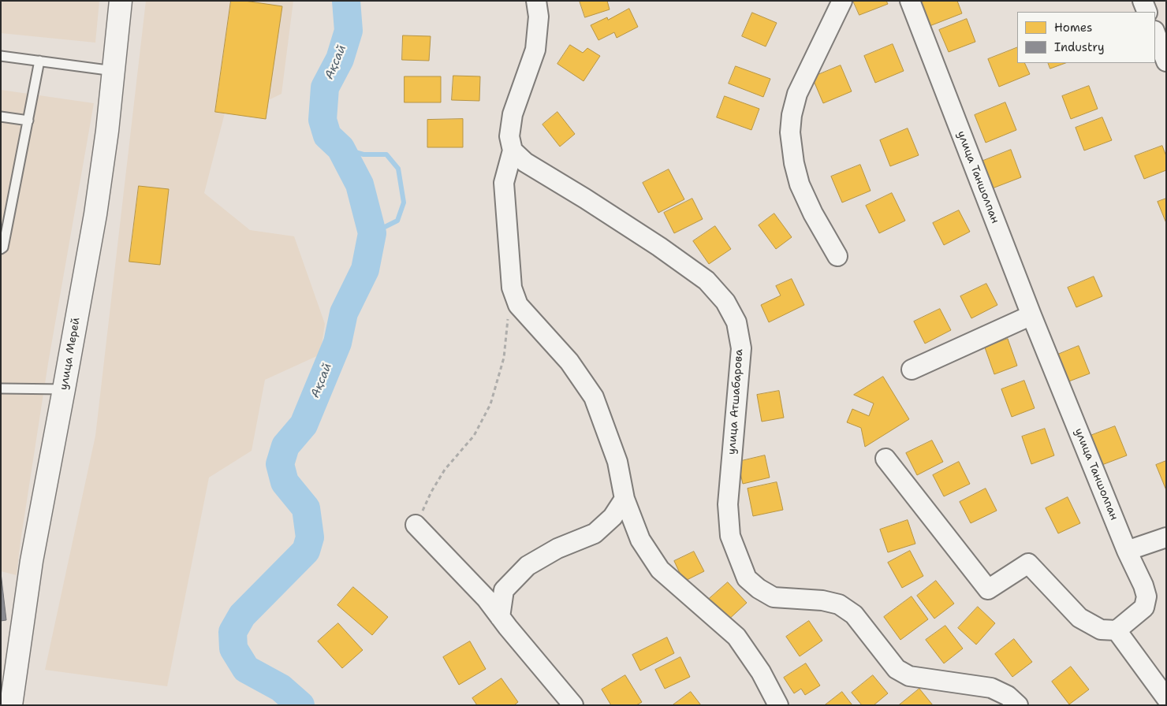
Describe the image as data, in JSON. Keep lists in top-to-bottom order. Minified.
{"streets":{"main road":["улица Мерей"],"street":["улица Таншолпан","улица Атшабарова"]},"water":["Ақсай"],"legend":["Homes","Industry"]}
